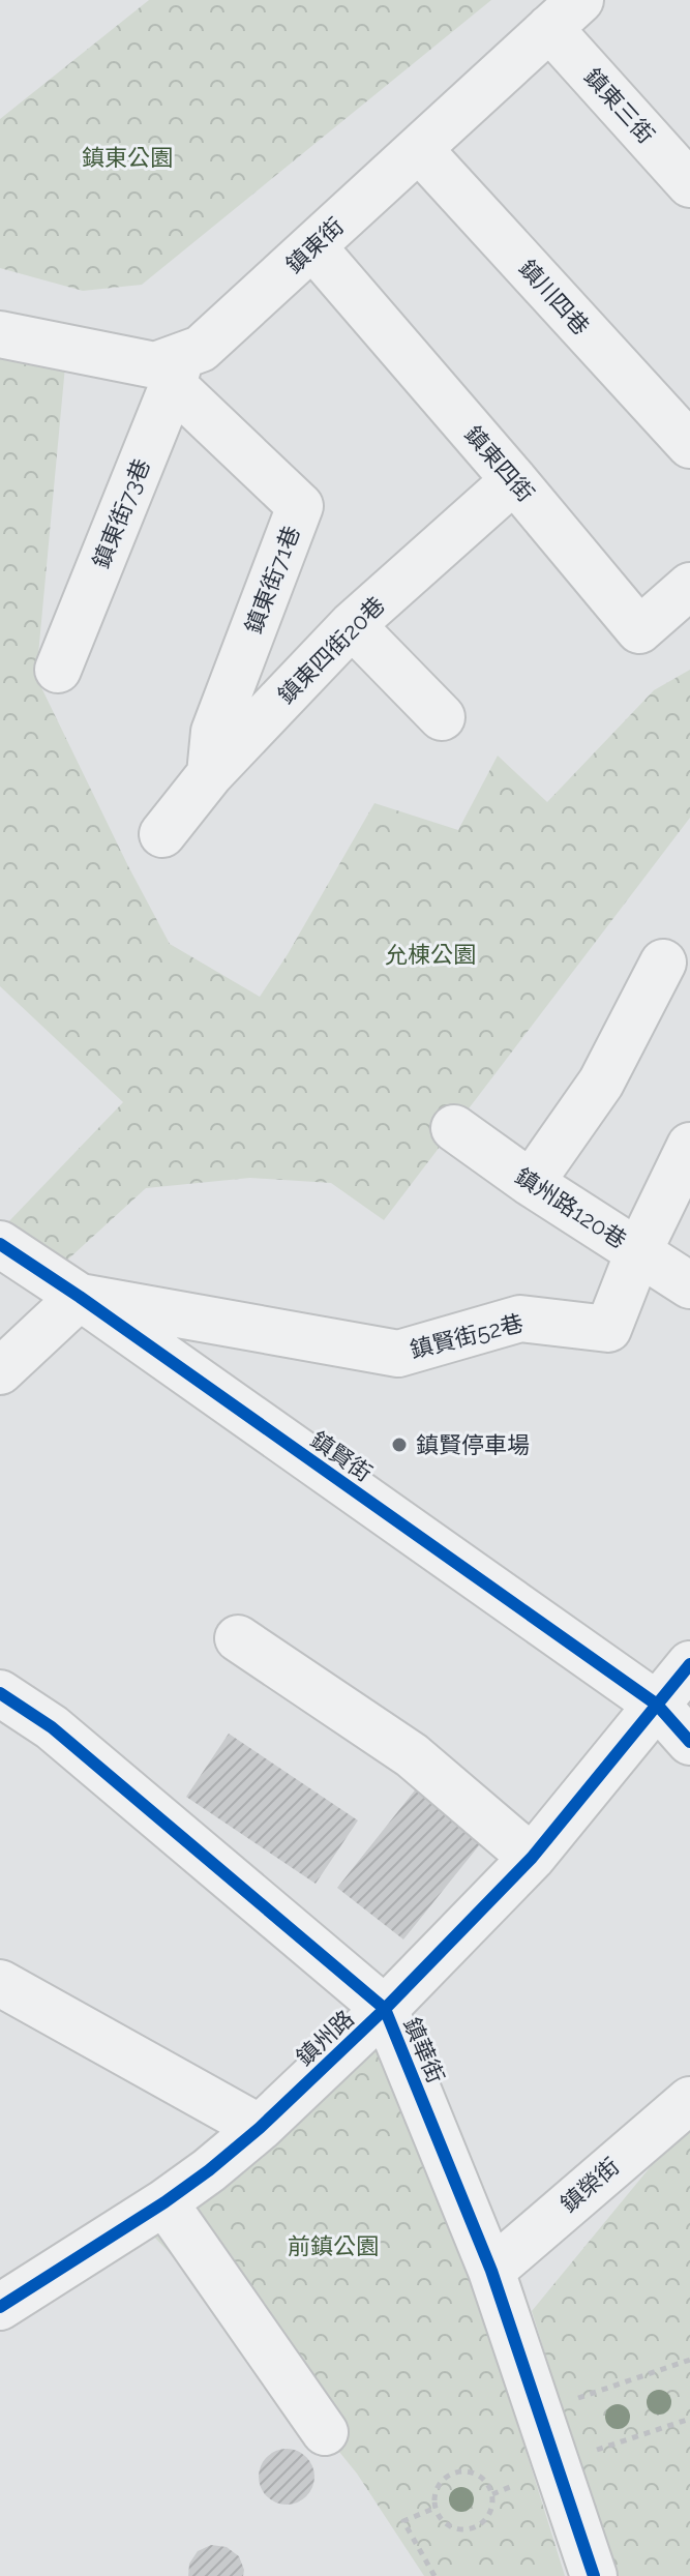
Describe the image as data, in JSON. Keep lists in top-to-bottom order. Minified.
{"streets":{"street":["鎮東三街","鎮東街","鎮川四巷","鎮東四街","鎮東街73巷","鎮東街71巷","鎮東四街20巷","鎮州路120巷","鎮賢街52巷","鎮賢街","鎮州路","鎮華街","鎮榮街"]},"crossings":[["鎮東三街","鎮東街"],["鎮東街","鎮川四巷"],["鎮東街","鎮東四街"],["鎮東街","鎮東街73巷"],["鎮東街","鎮東街71巷"],["鎮東四街","鎮東四街20巷"],["鎮東街73巷","鎮東街71巷"],["鎮東街71巷","鎮東四街20巷"],["鎮州路120巷","鎮賢街52巷"],["鎮賢街52巷","鎮賢街"],["鎮賢街","鎮州路"],["鎮州路","鎮華街"],["鎮華街","鎮榮街"]],"parks":["鎮東公園","允棟公園","前鎮公園"],"places":["鎮賢停車場"]}
